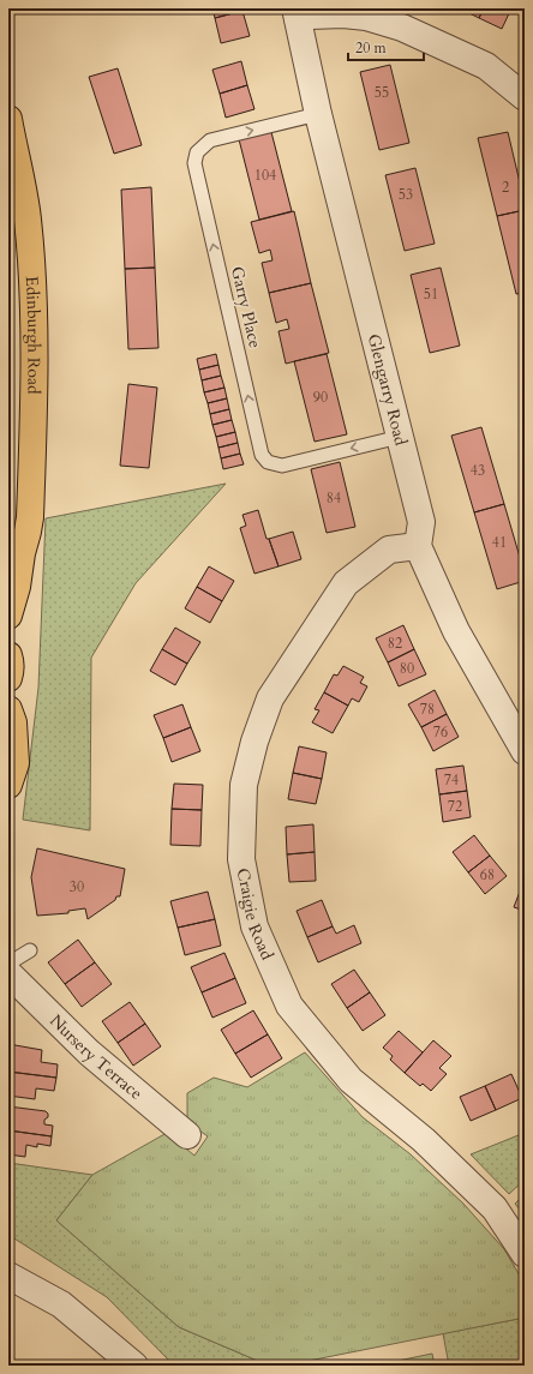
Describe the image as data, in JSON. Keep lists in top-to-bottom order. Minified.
{"streets":{"main road":["Edinburgh Road"],"street":["Glengarry Road","Craigie Road","Nursery Terrace"],"lane":["Garry Place"]},"crossings":[["Garry Place","Glengarry Road"],["Glengarry Road","Craigie Road"]],"house_numbers":["55","104","2","53","51","90","43","84","41","82","80","78","76","74","72","68","30"],"scale_bar":"20 m"}
